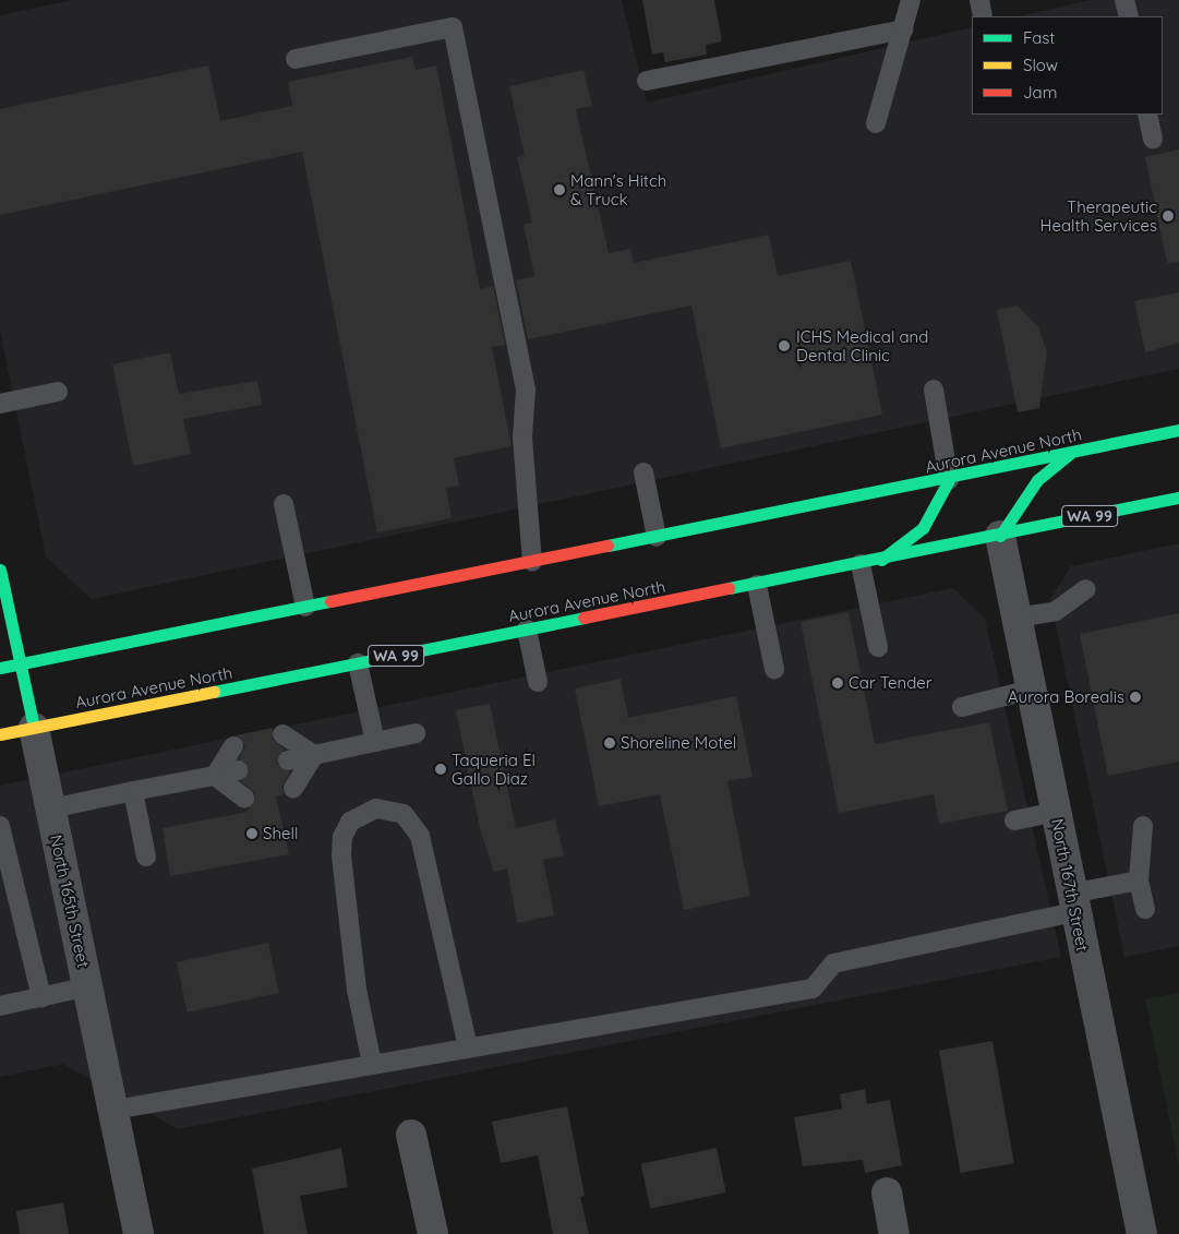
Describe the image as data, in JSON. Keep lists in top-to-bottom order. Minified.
{"streets":{"main road":["Aurora Avenue North","WA 99","North 165th Street"],"street":["North 167th Street"]},"crossings":[["Aurora Avenue North","North 167th Street"],["Aurora Avenue North","North 165th Street"]],"places":["Mann's Hitch & Truck","Therapeutic Health Services","ICHS Medical and Dental Clinic","Car Tender","Aurora Borealis","Shoreline Motel","Taqueria El Gallo Diaz","Shell"],"legend":["Fast","Slow","Jam"]}
